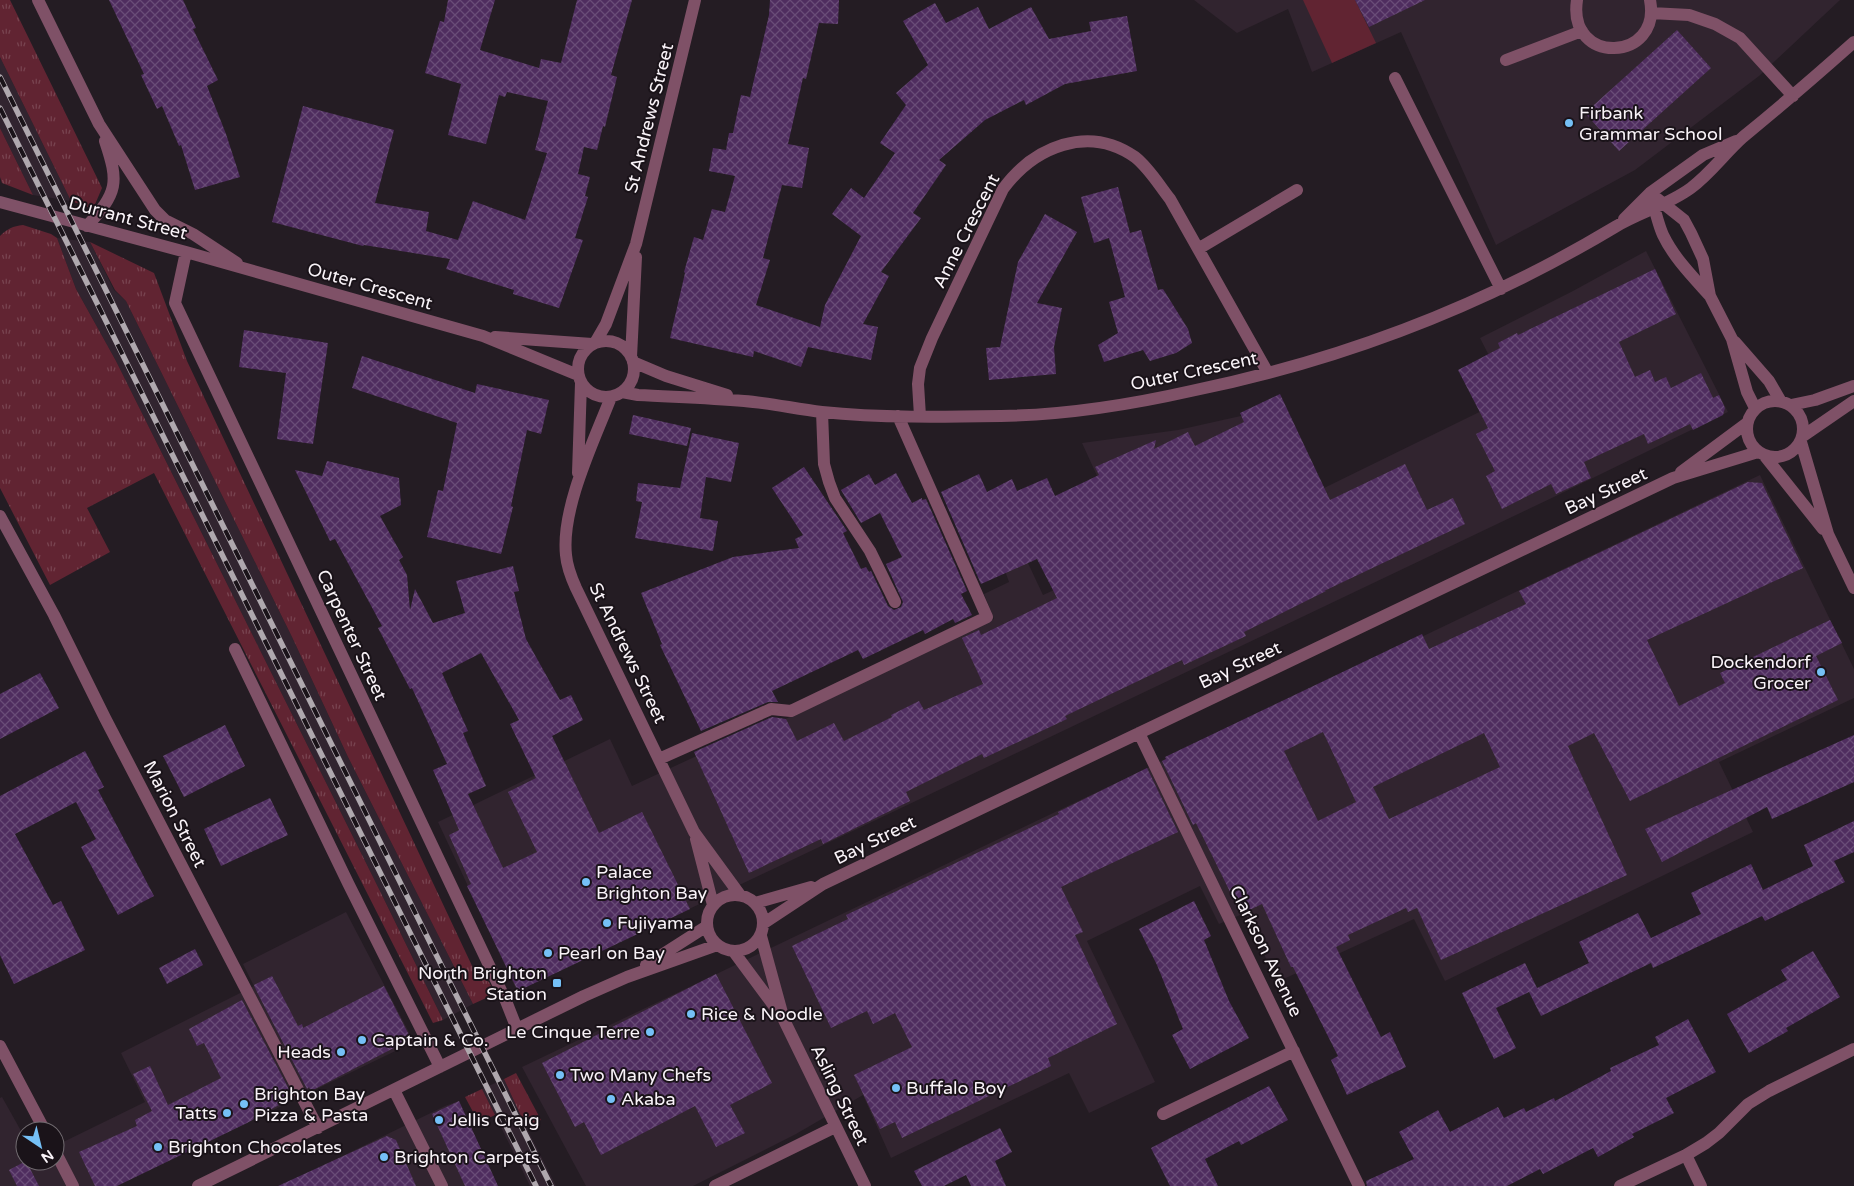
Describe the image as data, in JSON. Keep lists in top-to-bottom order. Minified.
{"streets":{"street":["St Andrews Street","Durrant Street","Anne Crescent","Outer Crescent","Bay Street","Carpenter Street","Marion Street","Clarkson Avenue","Asling Street"]},"crossings":[["St Andrews Street","Outer Crescent"],["St Andrews Street","Bay Street"],["St Andrews Street","Asling Street"],["Durrant Street","Outer Crescent"],["Durrant Street","Carpenter Street"],["Anne Crescent","Outer Crescent"],["Bay Street","Clarkson Avenue"],["Bay Street","Asling Street"]],"places":{"other":["Firbank Grammar School","Dockendorf Grocer","Palace Brighton Bay","Fujiyama","Pearl on Bay","Rice & Noodle","Le Cinque Terre","Captain & Co.","Heads","Two Many Chefs","Buffalo Boy","Akaba","Brighton Bay Pizza & Pasta","Tatts","Jellis Craig","Brighton Chocolates","Brighton Carpets"],"transit":["North Brighton Station"]},"north":"bottom right"}
